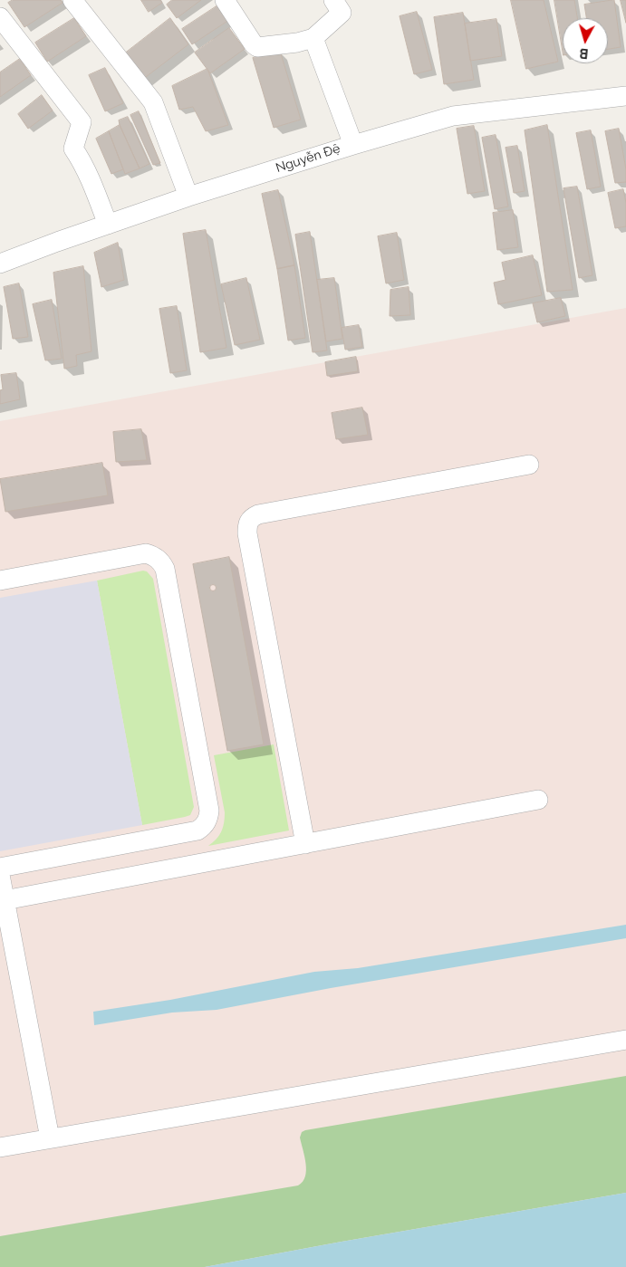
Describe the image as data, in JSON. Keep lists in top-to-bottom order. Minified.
{"streets":{"street":["Nguyễn Đệ"]},"north":"bottom"}
